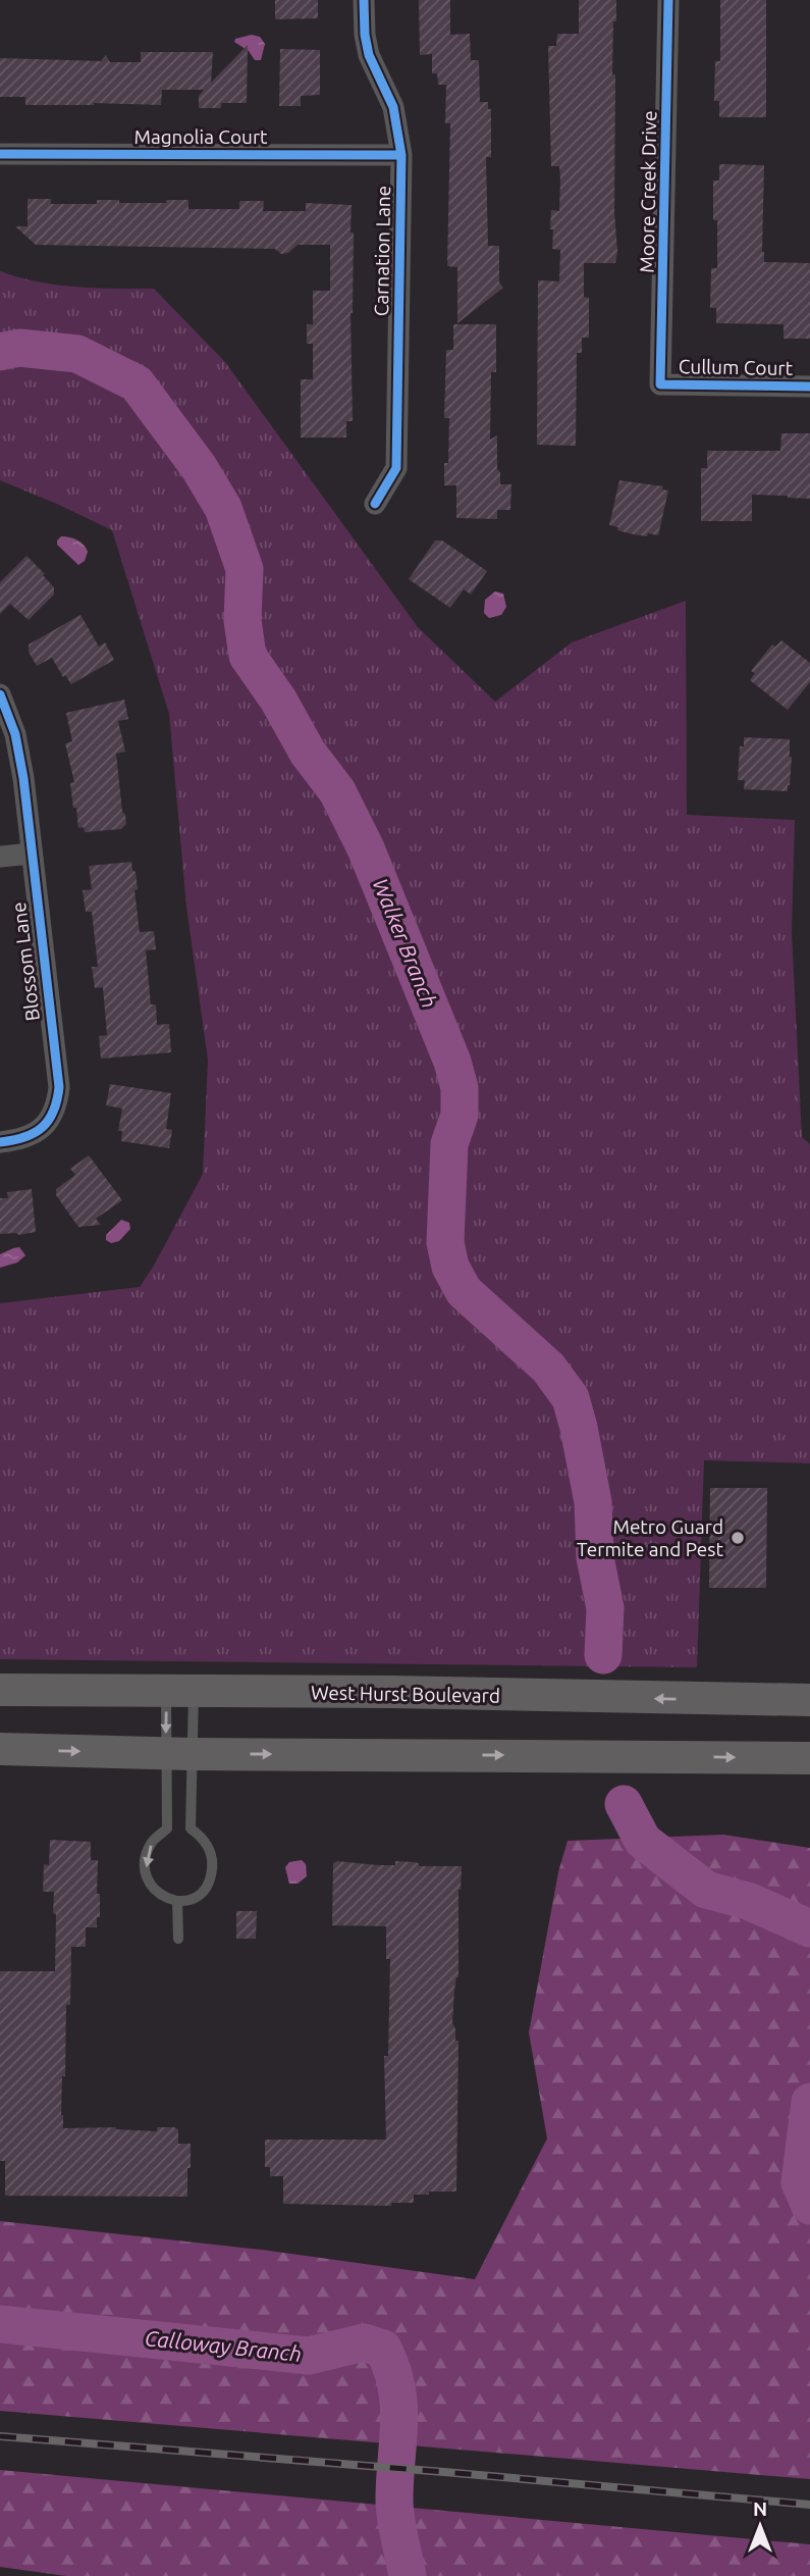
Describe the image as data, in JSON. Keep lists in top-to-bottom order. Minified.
{"streets":{"main road":["West Hurst Boulevard"],"street":["Magnolia Court","Moore Creek Drive","Carnation Lane","Cullum Court","Blossom Lane"]},"crossings":[["Magnolia Court","Carnation Lane"],["Moore Creek Drive","Cullum Court"]],"water":["Walker Branch","Calloway Branch"],"places":["Metro Guard Termite and Pest"],"north":"top"}
